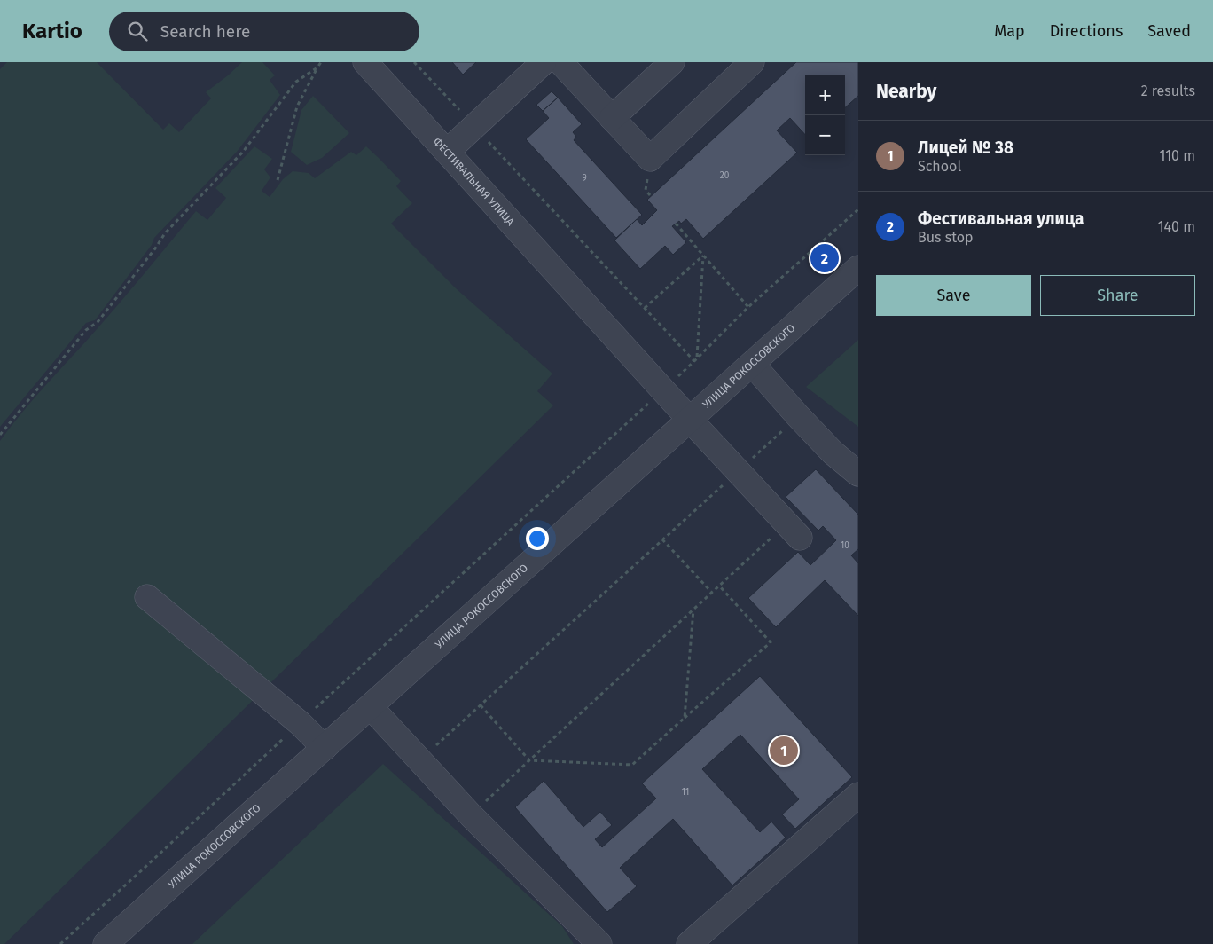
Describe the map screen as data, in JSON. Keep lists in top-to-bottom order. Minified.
{"streets":{"street":["ФЕСТИВАЛЬНАЯ УЛИЦА","УЛИЦА РОКОССОВСКОГО"]},"crossings":[["ФЕСТИВАЛЬНАЯ УЛИЦА","УЛИЦА РОКОССОВСКОГО"]],"house_numbers":["20","9","10","11"],"page":{"header":"Kartio","search":"Search here","nav":["Map","Directions","Saved"],"heading":["Nearby","2 results"],"map_buttons":["+","−"],"list":[{"mark":"1","name":"Лицей № 38","note":"School","value":"110 m"},{"mark":"2","name":"Фестивальная улица","note":"Bus stop","value":"140 m"}],"pins":["2","1"],"buttons":["Save","Share"]}}
